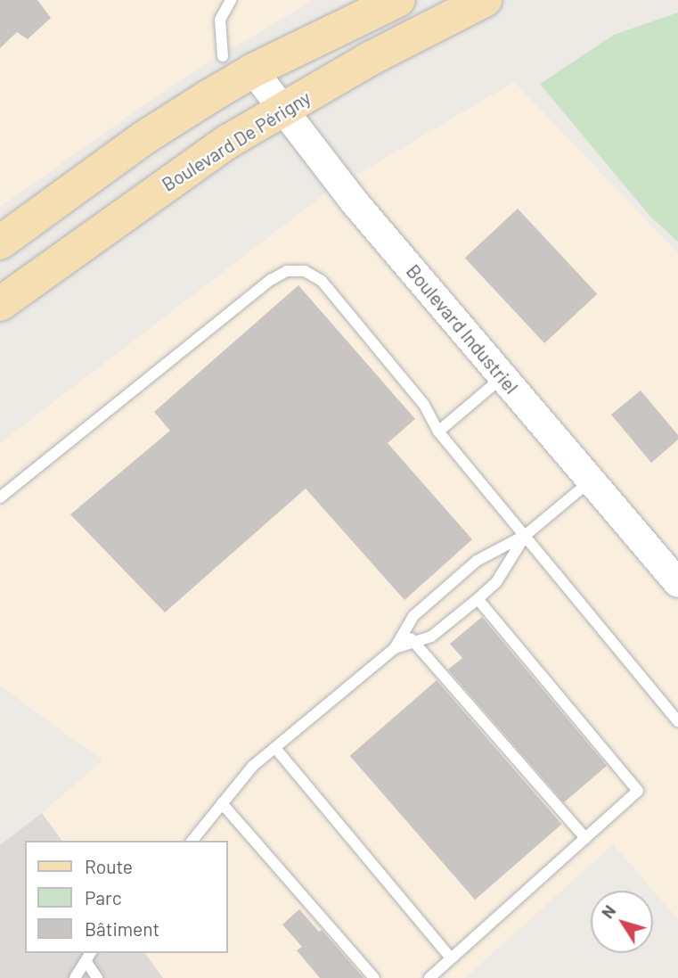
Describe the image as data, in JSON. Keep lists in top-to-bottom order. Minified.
{"streets":{"main road":["Boulevard De Périgny"],"street":["Boulevard Industriel"]},"crossings":[["Boulevard De Périgny","Boulevard Industriel"]],"legend":["Route","Parc","Bâtiment"],"north":"top left"}
